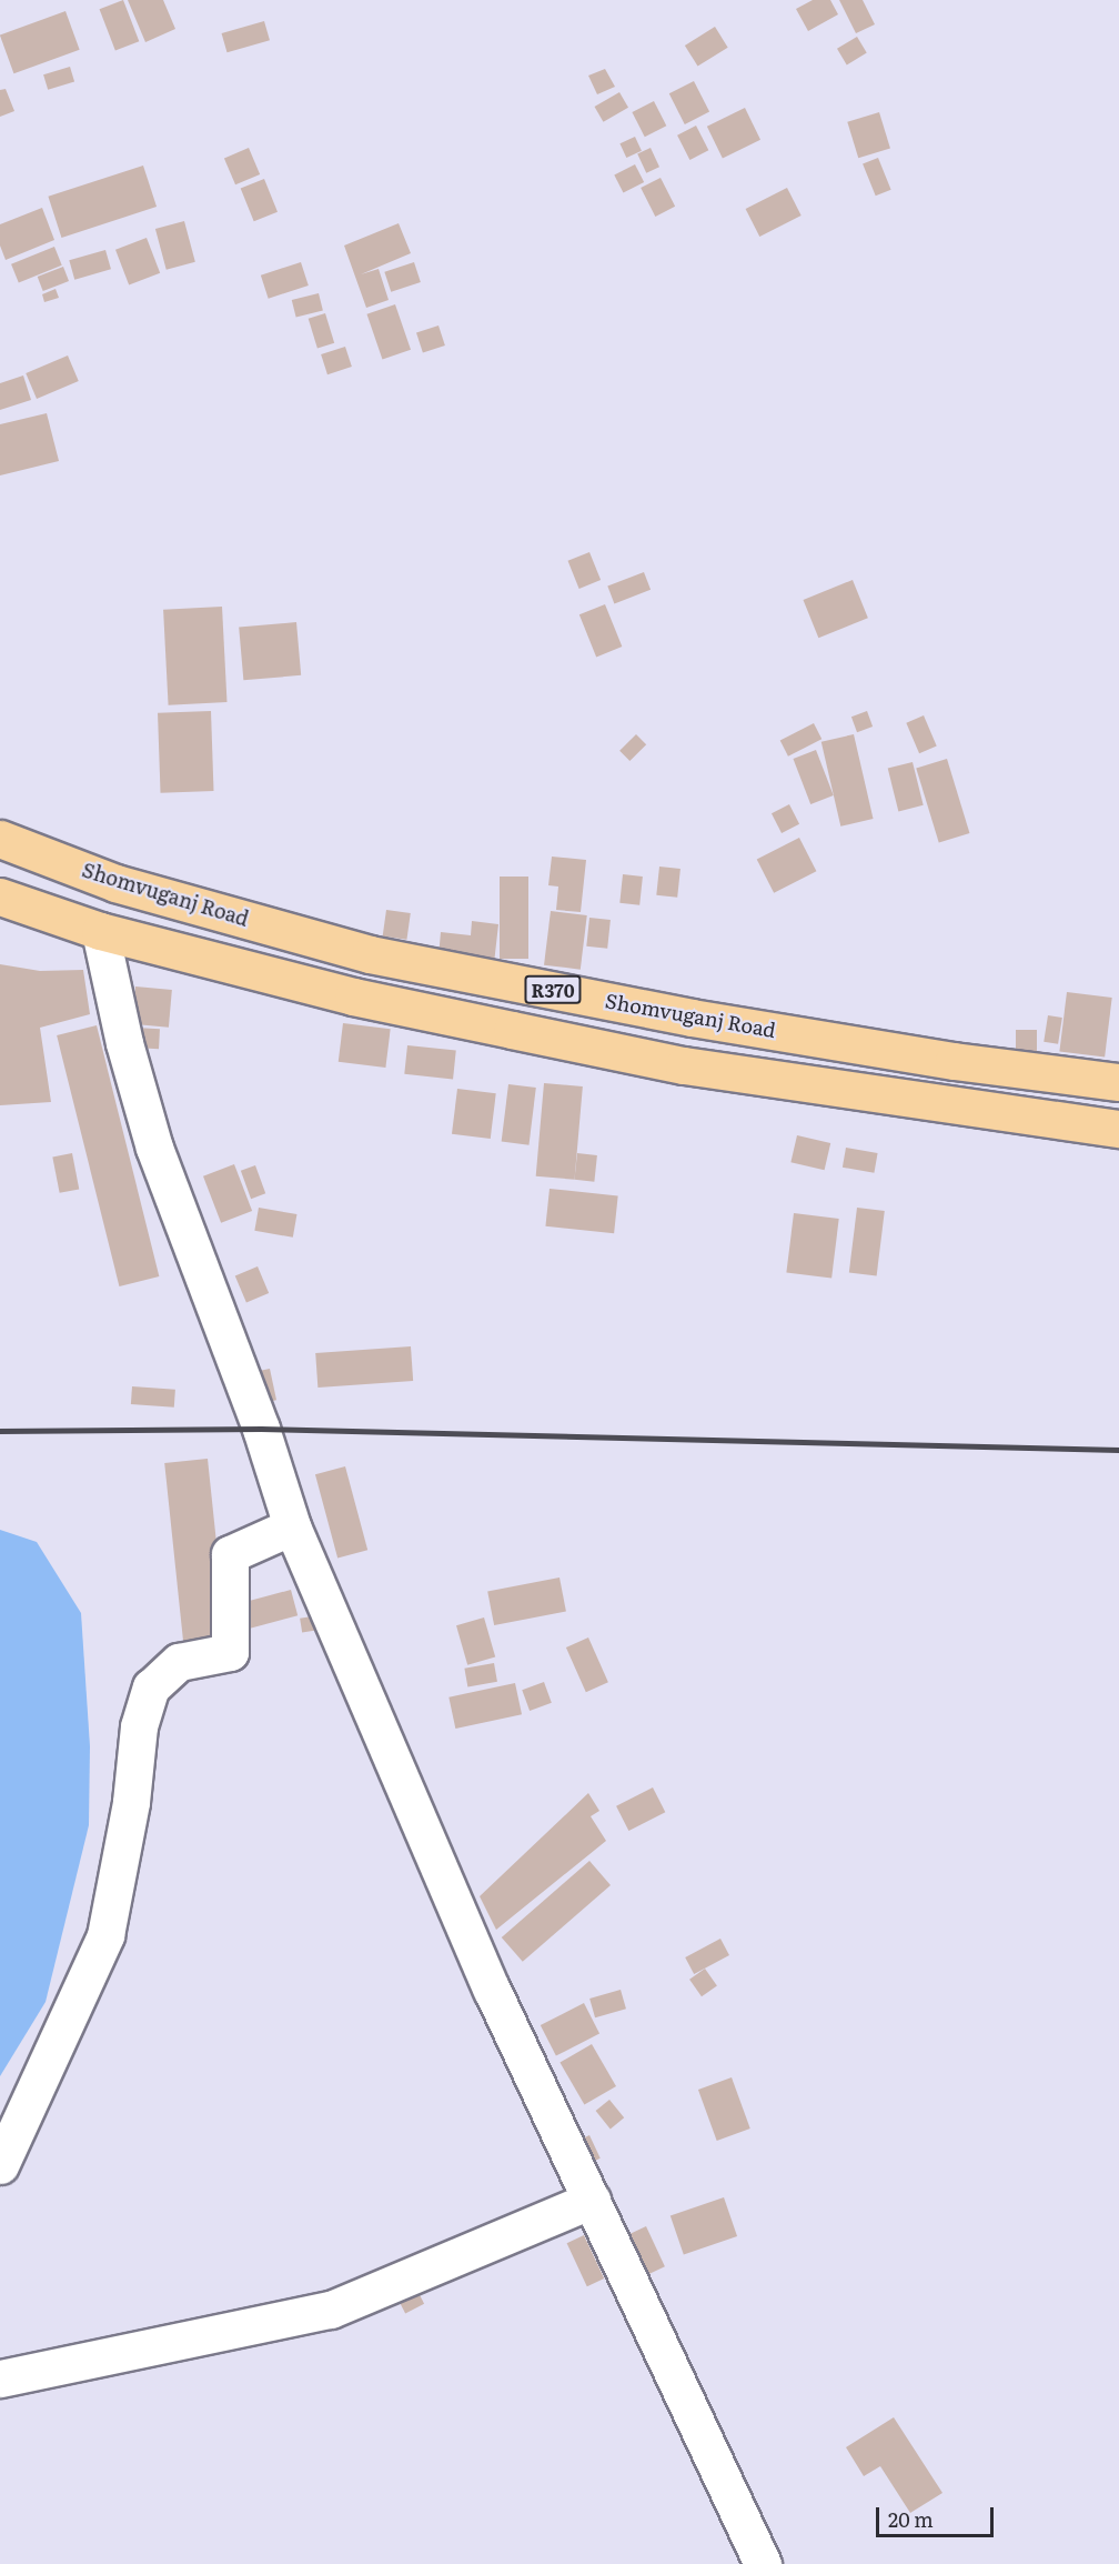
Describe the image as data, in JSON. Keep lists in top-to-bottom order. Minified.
{"streets":{"main road":["Shomvuganj Road","R370"]},"scale_bar":"20 m"}
